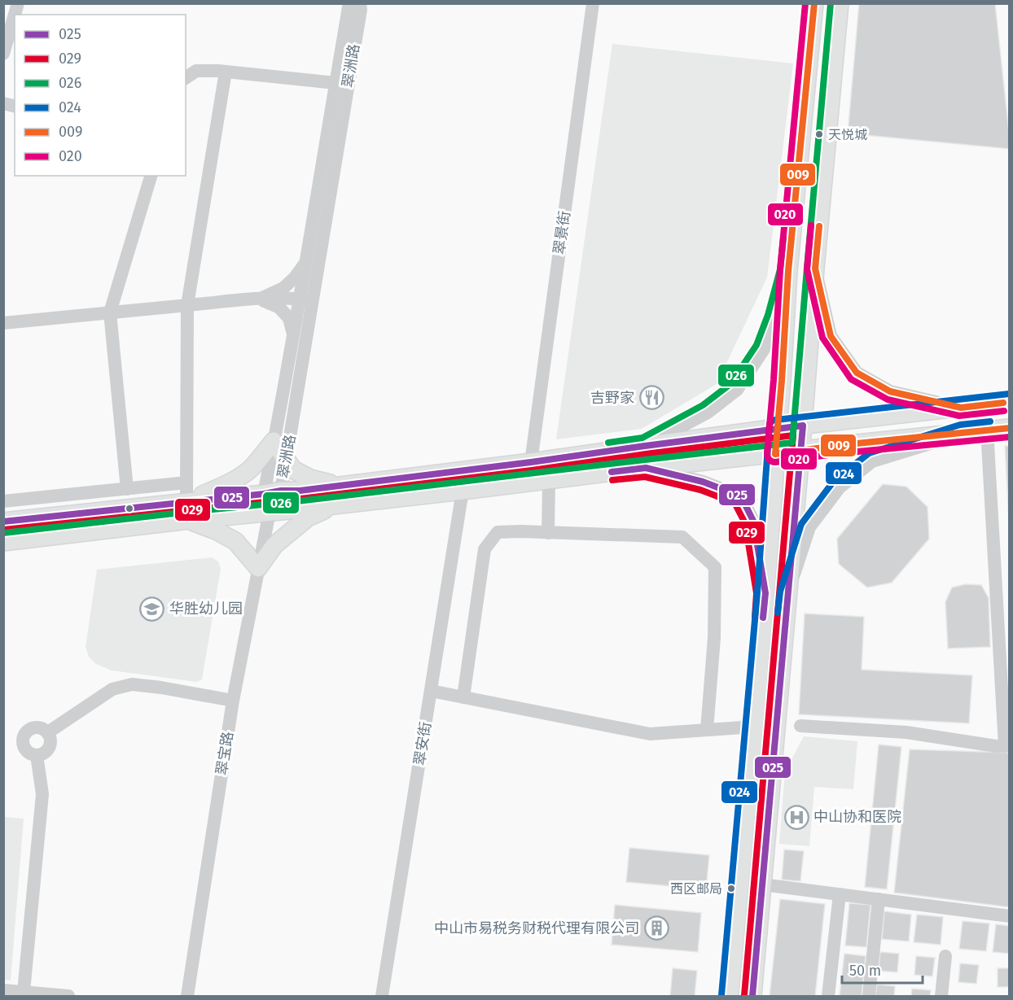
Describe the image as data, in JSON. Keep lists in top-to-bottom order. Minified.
{"streets":{"street":["翠洲路","翠景街","翠安街","翠宝路"]},"crossings":[["翠洲路","翠宝路"]],"places":{"other":["天悦城","西区邮局"],"restaurant":["吉野家"],"school or university":["华胜幼儿园"],"hospital":["中山协和医院"],"building":["中山市易税务财税代理有限公司"]},"lines":["transit line 026","transit line 009","transit line 020","transit line 024","transit line 025","transit line 029"],"legend":["025","029","026","024","009","020"],"scale_bar":"50 m"}
